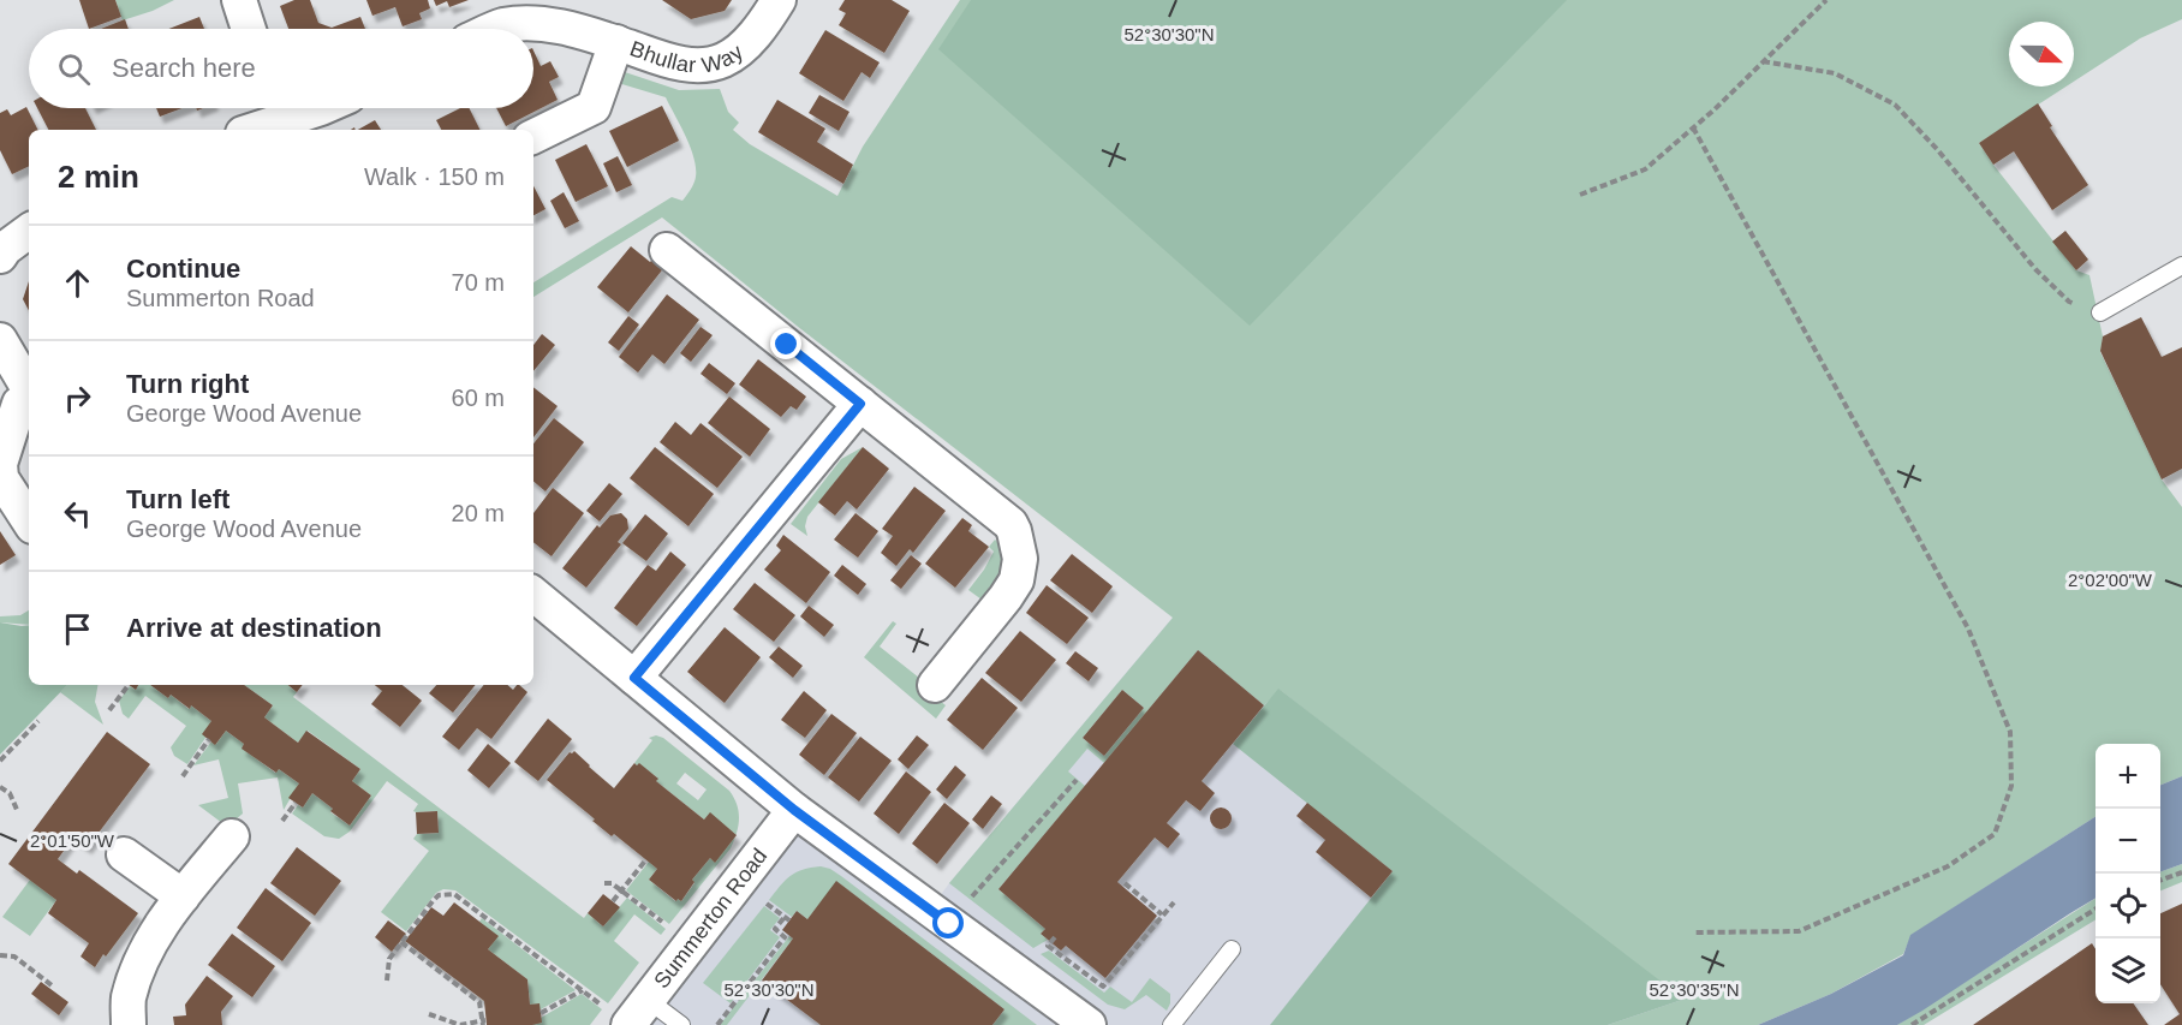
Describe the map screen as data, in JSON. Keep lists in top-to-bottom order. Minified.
{"streets":{"street":["Bhullar Way","Summerton Road"]},"north":"right","page":{"search":"Search here","heading":["2 min","Walk · 150 m"],"list":[["Continue","Summerton Road","70 m"],["Turn right","George Wood Avenue","60 m"],["Turn left","George Wood Avenue","20 m"],"Arrive at destination"],"map_buttons":["+","−"]},"coordinates":["52°30'30\"N","2°02'00\"W","2°01'50\"W","52°30'35\"N"]}
